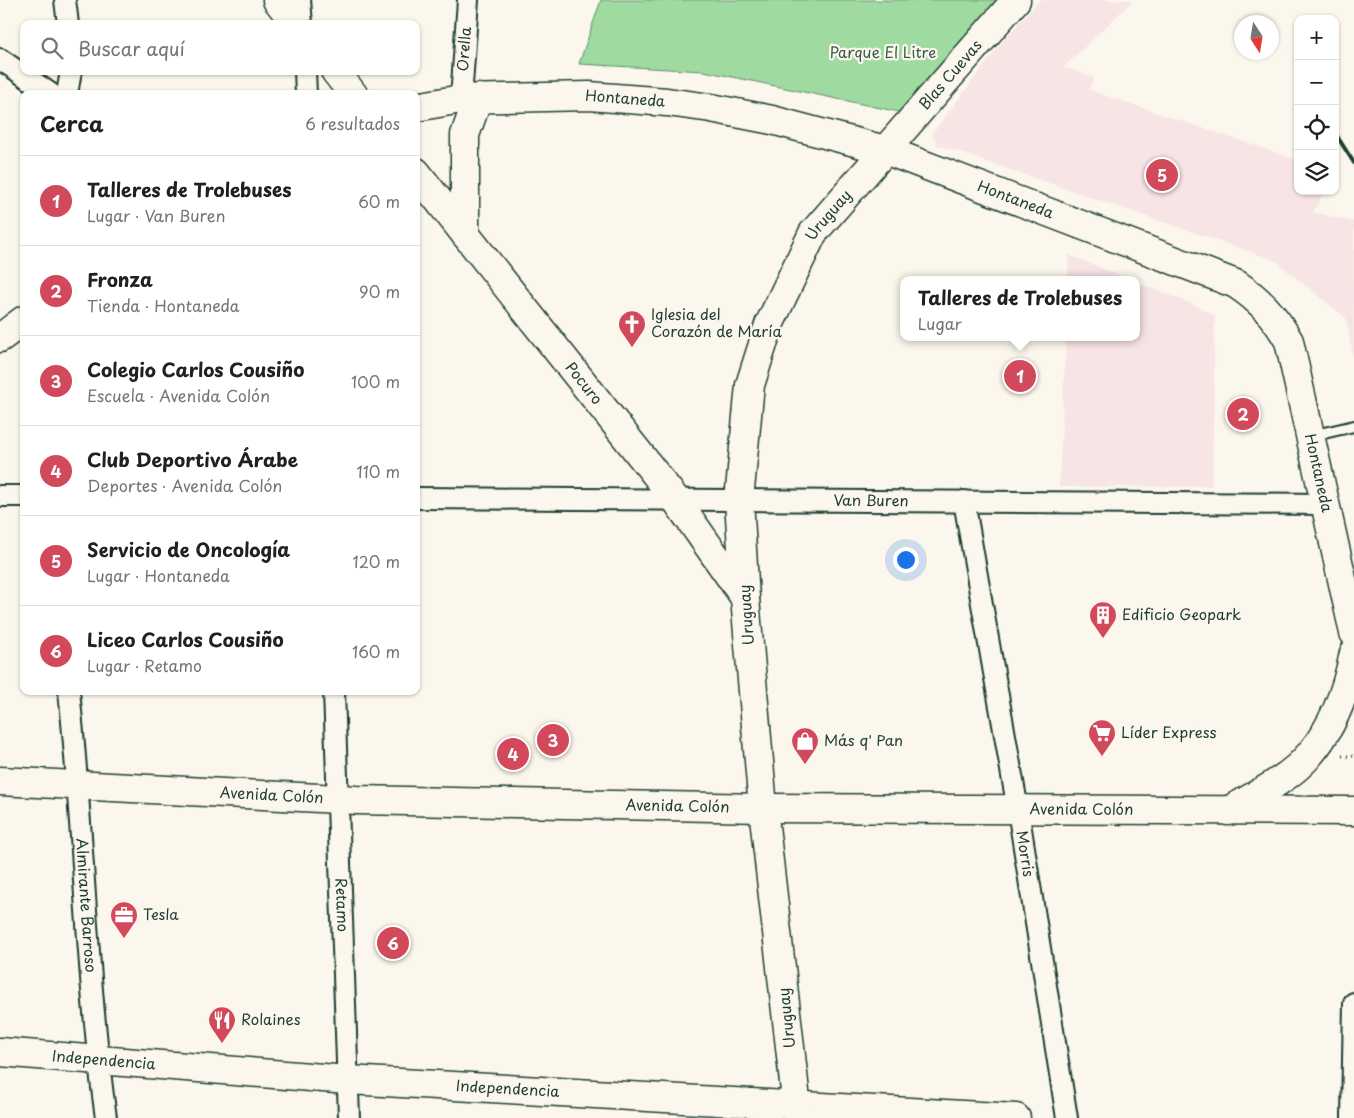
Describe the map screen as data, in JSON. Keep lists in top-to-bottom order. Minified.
{"streets":{"street":["Orella","Blas Cuevas","Hontaneda","Uruguay","Pocuro","Van Buren","Avenida Colón","Morris","Almirante Barroso","Retamo","Independencia"]},"crossings":[["Orella","Hontaneda"],["Blas Cuevas","Hontaneda"],["Blas Cuevas","Uruguay"],["Hontaneda","Uruguay"],["Hontaneda","Van Buren"],["Uruguay","Pocuro"],["Uruguay","Van Buren"],["Uruguay","Avenida Colón"],["Uruguay","Independencia"],["Pocuro","Van Buren"],["Van Buren","Morris"],["Avenida Colón","Morris"],["Avenida Colón","Almirante Barroso"],["Avenida Colón","Retamo"],["Almirante Barroso","Independencia"],["Retamo","Independencia"]],"parks":["Parque El Litre"],"places":{"church":["Iglesia del Corazón de María"],"building":["Edificio Geopark"],"supermarket":["Líder Express"],"shop":["Más q' Pan"],"office":["Tesla"],"restaurant":["Rolaines"]},"north":"bottom","page":{"map_buttons":["+","−"],"search":"Buscar aquí","heading":["Cerca","6 resultados"],"list":[{"mark":"1","name":"Talleres de Trolebuses","note":"Lugar · Van Buren","value":"60 m"},{"mark":"2","name":"Fronza","note":"Tienda · Hontaneda","value":"90 m"},{"mark":"3","name":"Colegio Carlos Cousiño","note":"Escuela · Avenida Colón","value":"100 m"},{"mark":"4","name":"Club Deportivo Árabe","note":"Deportes · Avenida Colón","value":"110 m"},{"mark":"5","name":"Servicio de Oncología","note":"Lugar · Hontaneda","value":"120 m"},{"mark":"6","name":"Liceo Carlos Cousiño","note":"Lugar · Retamo","value":"160 m"}],"pins":["5","1","2","3","4","6"],"popup":["Talleres de Trolebuses","Lugar"]}}
